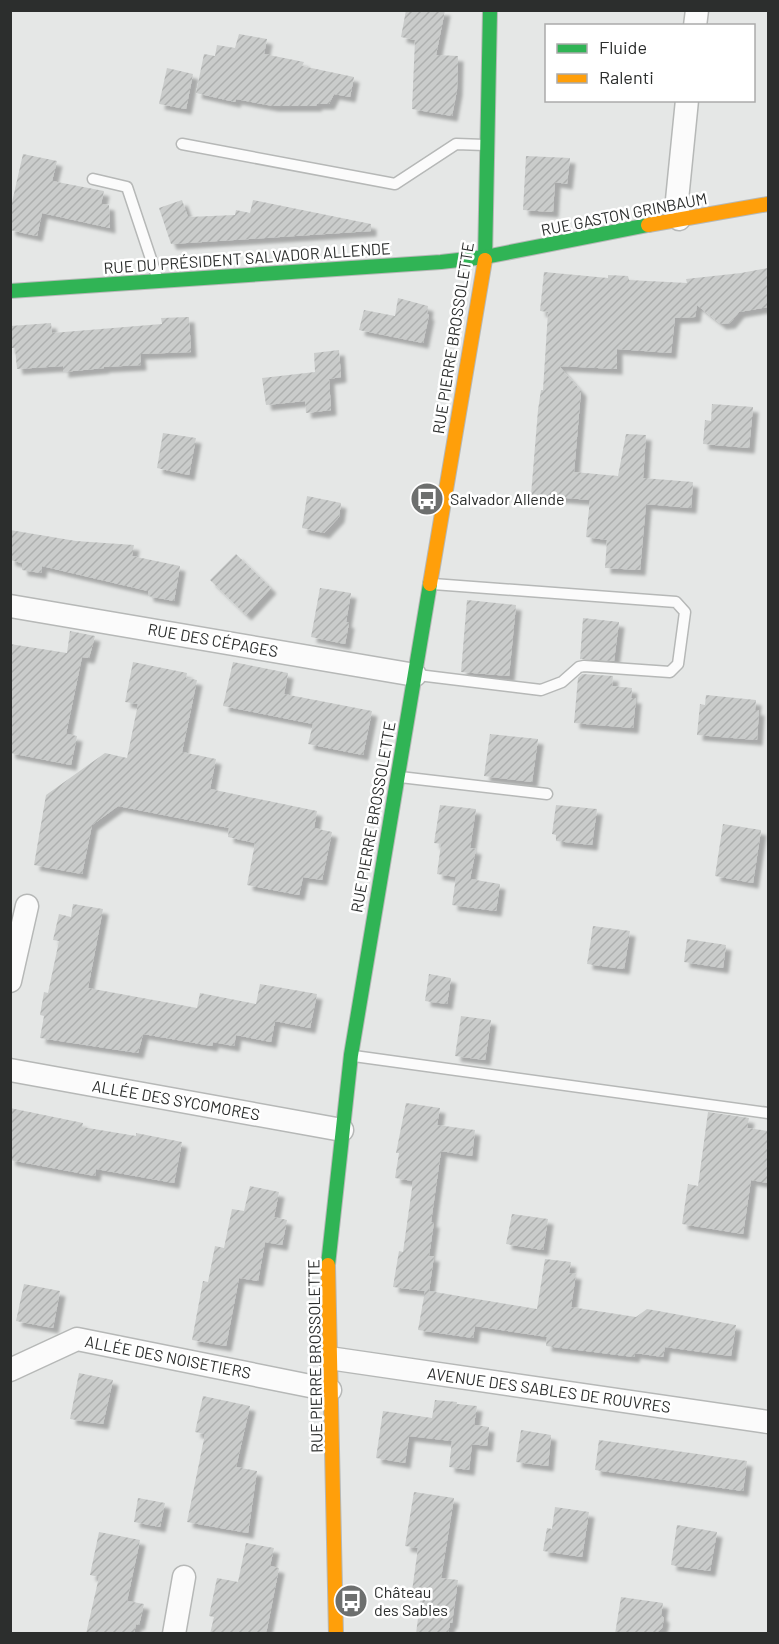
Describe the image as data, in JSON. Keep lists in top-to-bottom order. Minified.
{"streets":{"street":["RUE GASTON GRINBAUM","RUE DU PRÉSIDENT SALVADOR ALLENDE","RUE PIERRE BROSSOLETTE","RUE DES CÉPAGES","ALLÉE DES SYCOMORES","ALLÉE DES NOISETIERS","AVENUE DES SABLES DE ROUVRES"]},"crossings":[["RUE GASTON GRINBAUM","RUE DU PRÉSIDENT SALVADOR ALLENDE"],["RUE GASTON GRINBAUM","RUE PIERRE BROSSOLETTE"],["RUE DU PRÉSIDENT SALVADOR ALLENDE","RUE PIERRE BROSSOLETTE"],["RUE PIERRE BROSSOLETTE","RUE DES CÉPAGES"],["RUE PIERRE BROSSOLETTE","ALLÉE DES SYCOMORES"],["RUE PIERRE BROSSOLETTE","ALLÉE DES NOISETIERS"],["RUE PIERRE BROSSOLETTE","AVENUE DES SABLES DE ROUVRES"]],"places":{"bus stop":["Salvador Allende","Château des Sables"]},"legend":["Fluide","Ralenti"]}
